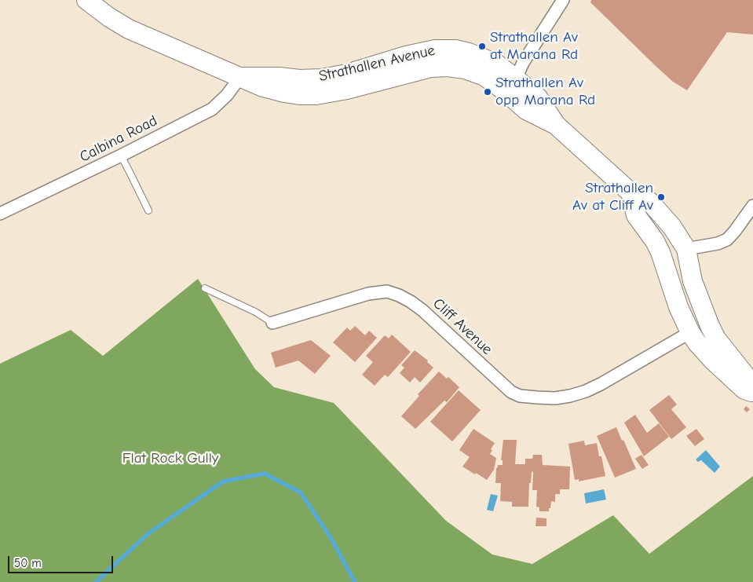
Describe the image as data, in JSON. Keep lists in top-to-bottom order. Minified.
{"streets":{"main road":["Strathallen Avenue"],"street":["Calbina Road","Cliff Avenue"]},"crossings":[["Strathallen Avenue","Calbina Road"]],"parks":["Flat Rock Gully"],"places":["Strathallen Av at Marana Rd","Strathallen Av opp Marana Rd","Strathallen Av at Cliff Av"],"scale_bar":"50 m"}
